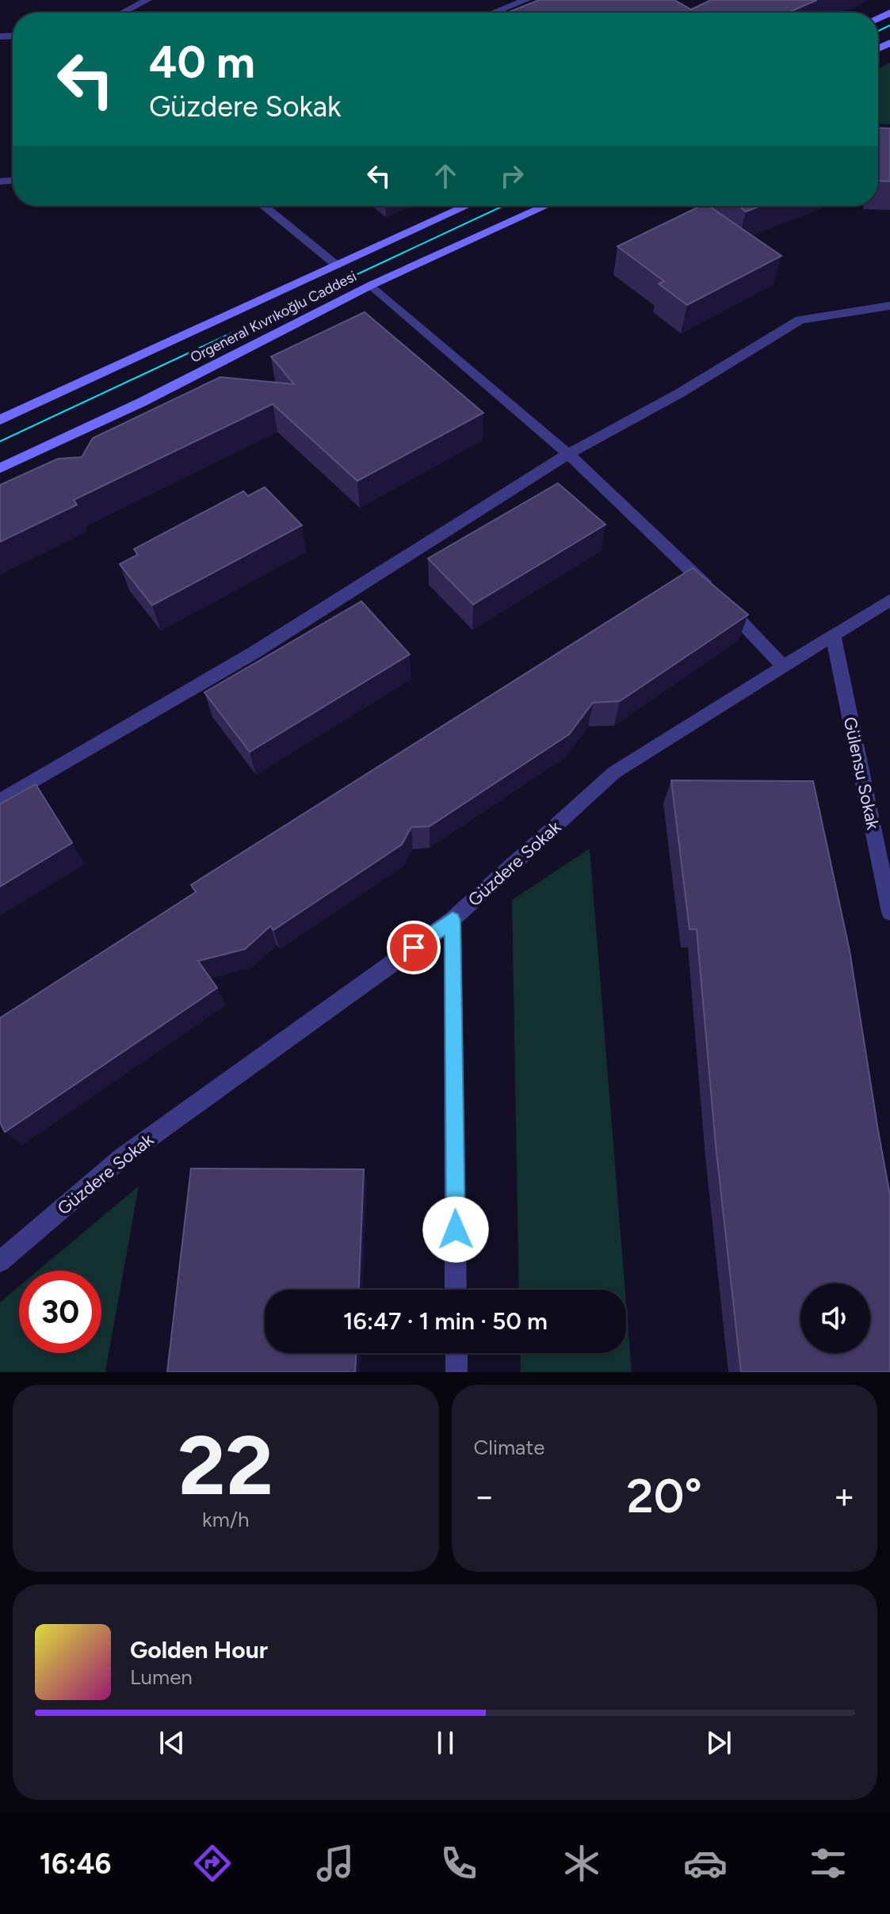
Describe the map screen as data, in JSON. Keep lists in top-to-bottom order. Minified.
{"streets":{"main road":["Orgeneral Kıvrıkoğlu Caddesi"],"street":["Gülensu Sokak","Güzdere Sokak"]},"crossings":[["Gülensu Sokak","Güzdere Sokak"]],"page":{"turn":["40 m","Güzdere Sokak"],"limit":"30","trip":"16:47 · 1 min · 50 m","tile":[["22","km/h"],"Climate"],"heat":["−","20°","+"],"song":["Golden Hour","Lumen"],"tabs":"16:46"}}
